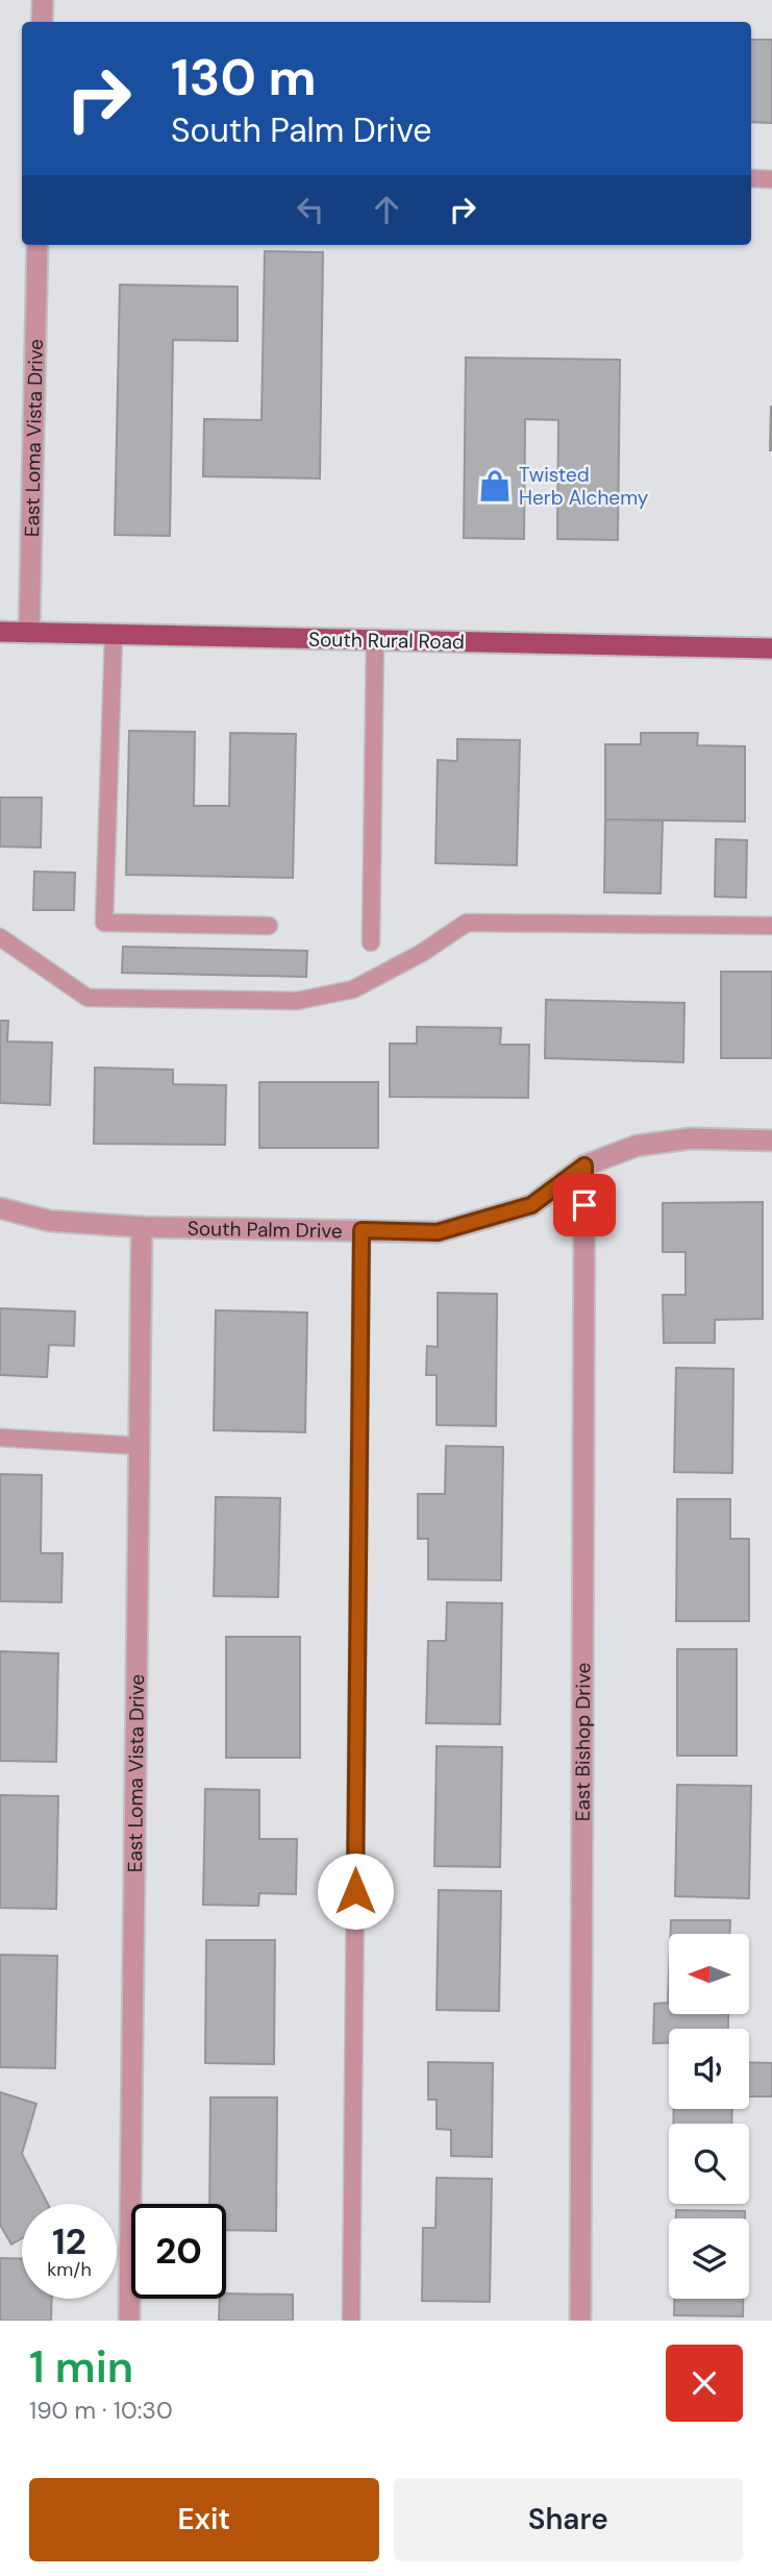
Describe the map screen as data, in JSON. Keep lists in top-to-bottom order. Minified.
{"streets":{"main road":["South Rural Road"],"street":["East Loma Vista Drive","South Palm Drive","East Bishop Drive"]},"crossings":[["East Loma Vista Drive","South Rural Road"],["East Loma Vista Drive","South Palm Drive"],["South Palm Drive","East Bishop Drive"]],"places":{"shop":["Twisted Herb Alchemy"]},"north":"left","page":{"turn":["130 m","South Palm Drive"],"speed":"12 km/h","limit":"20","heading":["1 min","190 m · 10:30"],"buttons":["Exit","Share"]}}
